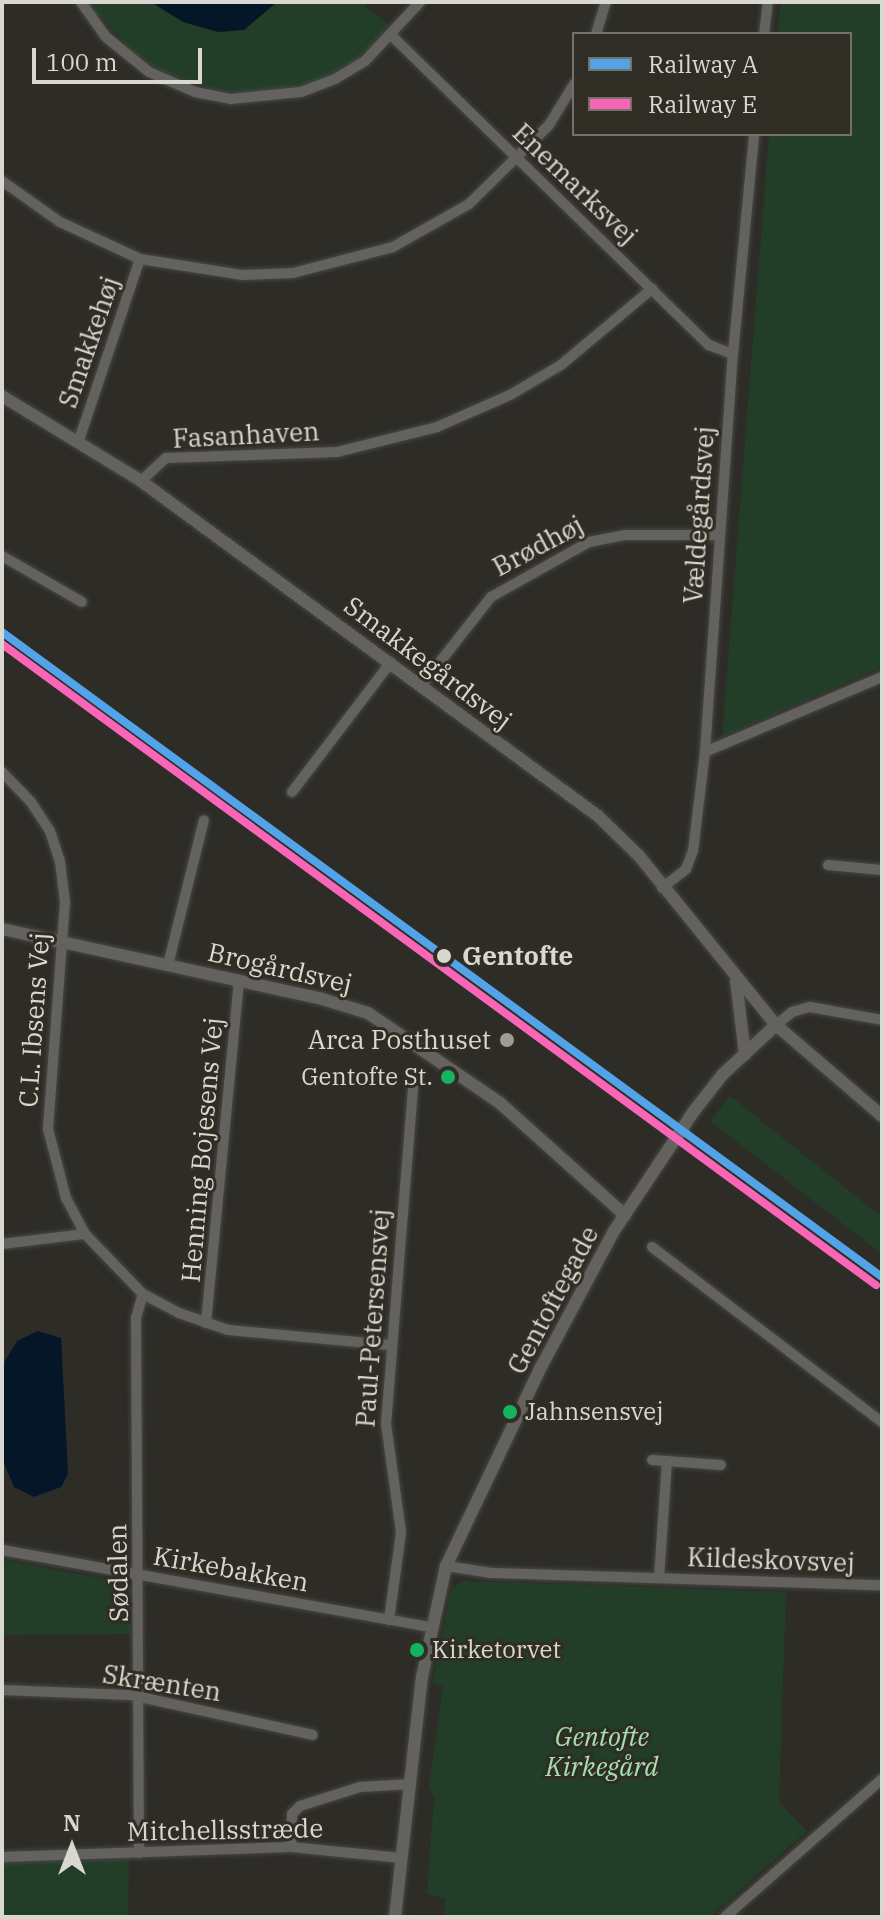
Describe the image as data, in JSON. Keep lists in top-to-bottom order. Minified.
{"streets":{"street":["Enemarksvej","Smakkehøj","Fasanhaven","Vældegårdsvej","Brødhøj","Smakkegårdsvej","Brogårdsvej","C.L. Ibsens Vej","Henning Bojesens Vej","Gentoftegade","Paul-Petersensvej","Kildeskovsvej","Kirkebakken","Sødalen","Skrænten","Mitchellsstræde"]},"crossings":[["Enemarksvej","Fasanhaven"],["Enemarksvej","Vældegårdsvej"],["Smakkehøj","Smakkegårdsvej"],["Fasanhaven","Smakkegårdsvej"],["Vældegårdsvej","Brødhøj"],["Vældegårdsvej","Smakkegårdsvej"],["Brødhøj","Smakkegårdsvej"],["Smakkegårdsvej","Gentoftegade"],["Brogårdsvej","C.L. Ibsens Vej"],["Brogårdsvej","Henning Bojesens Vej"],["Brogårdsvej","Gentoftegade"],["C.L. Ibsens Vej","Henning Bojesens Vej"],["C.L. Ibsens Vej","Paul-Petersensvej"],["C.L. Ibsens Vej","Sødalen"],["Gentoftegade","Kildeskovsvej"],["Gentoftegade","Mitchellsstræde"],["Paul-Petersensvej","Kirkebakken"],["Kirkebakken","Sødalen"],["Sødalen","Skrænten"],["Sødalen","Mitchellsstræde"]],"parks":["Gentofte Kirkegård"],"places":["Gentofte","Arca Posthuset","Gentofte St.","Jahnsensvej","Kirketorvet"],"lines":["rail line A","rail line E"],"legend":["Railway A","Railway E"],"scale_bar":"100 m","north":"top"}
